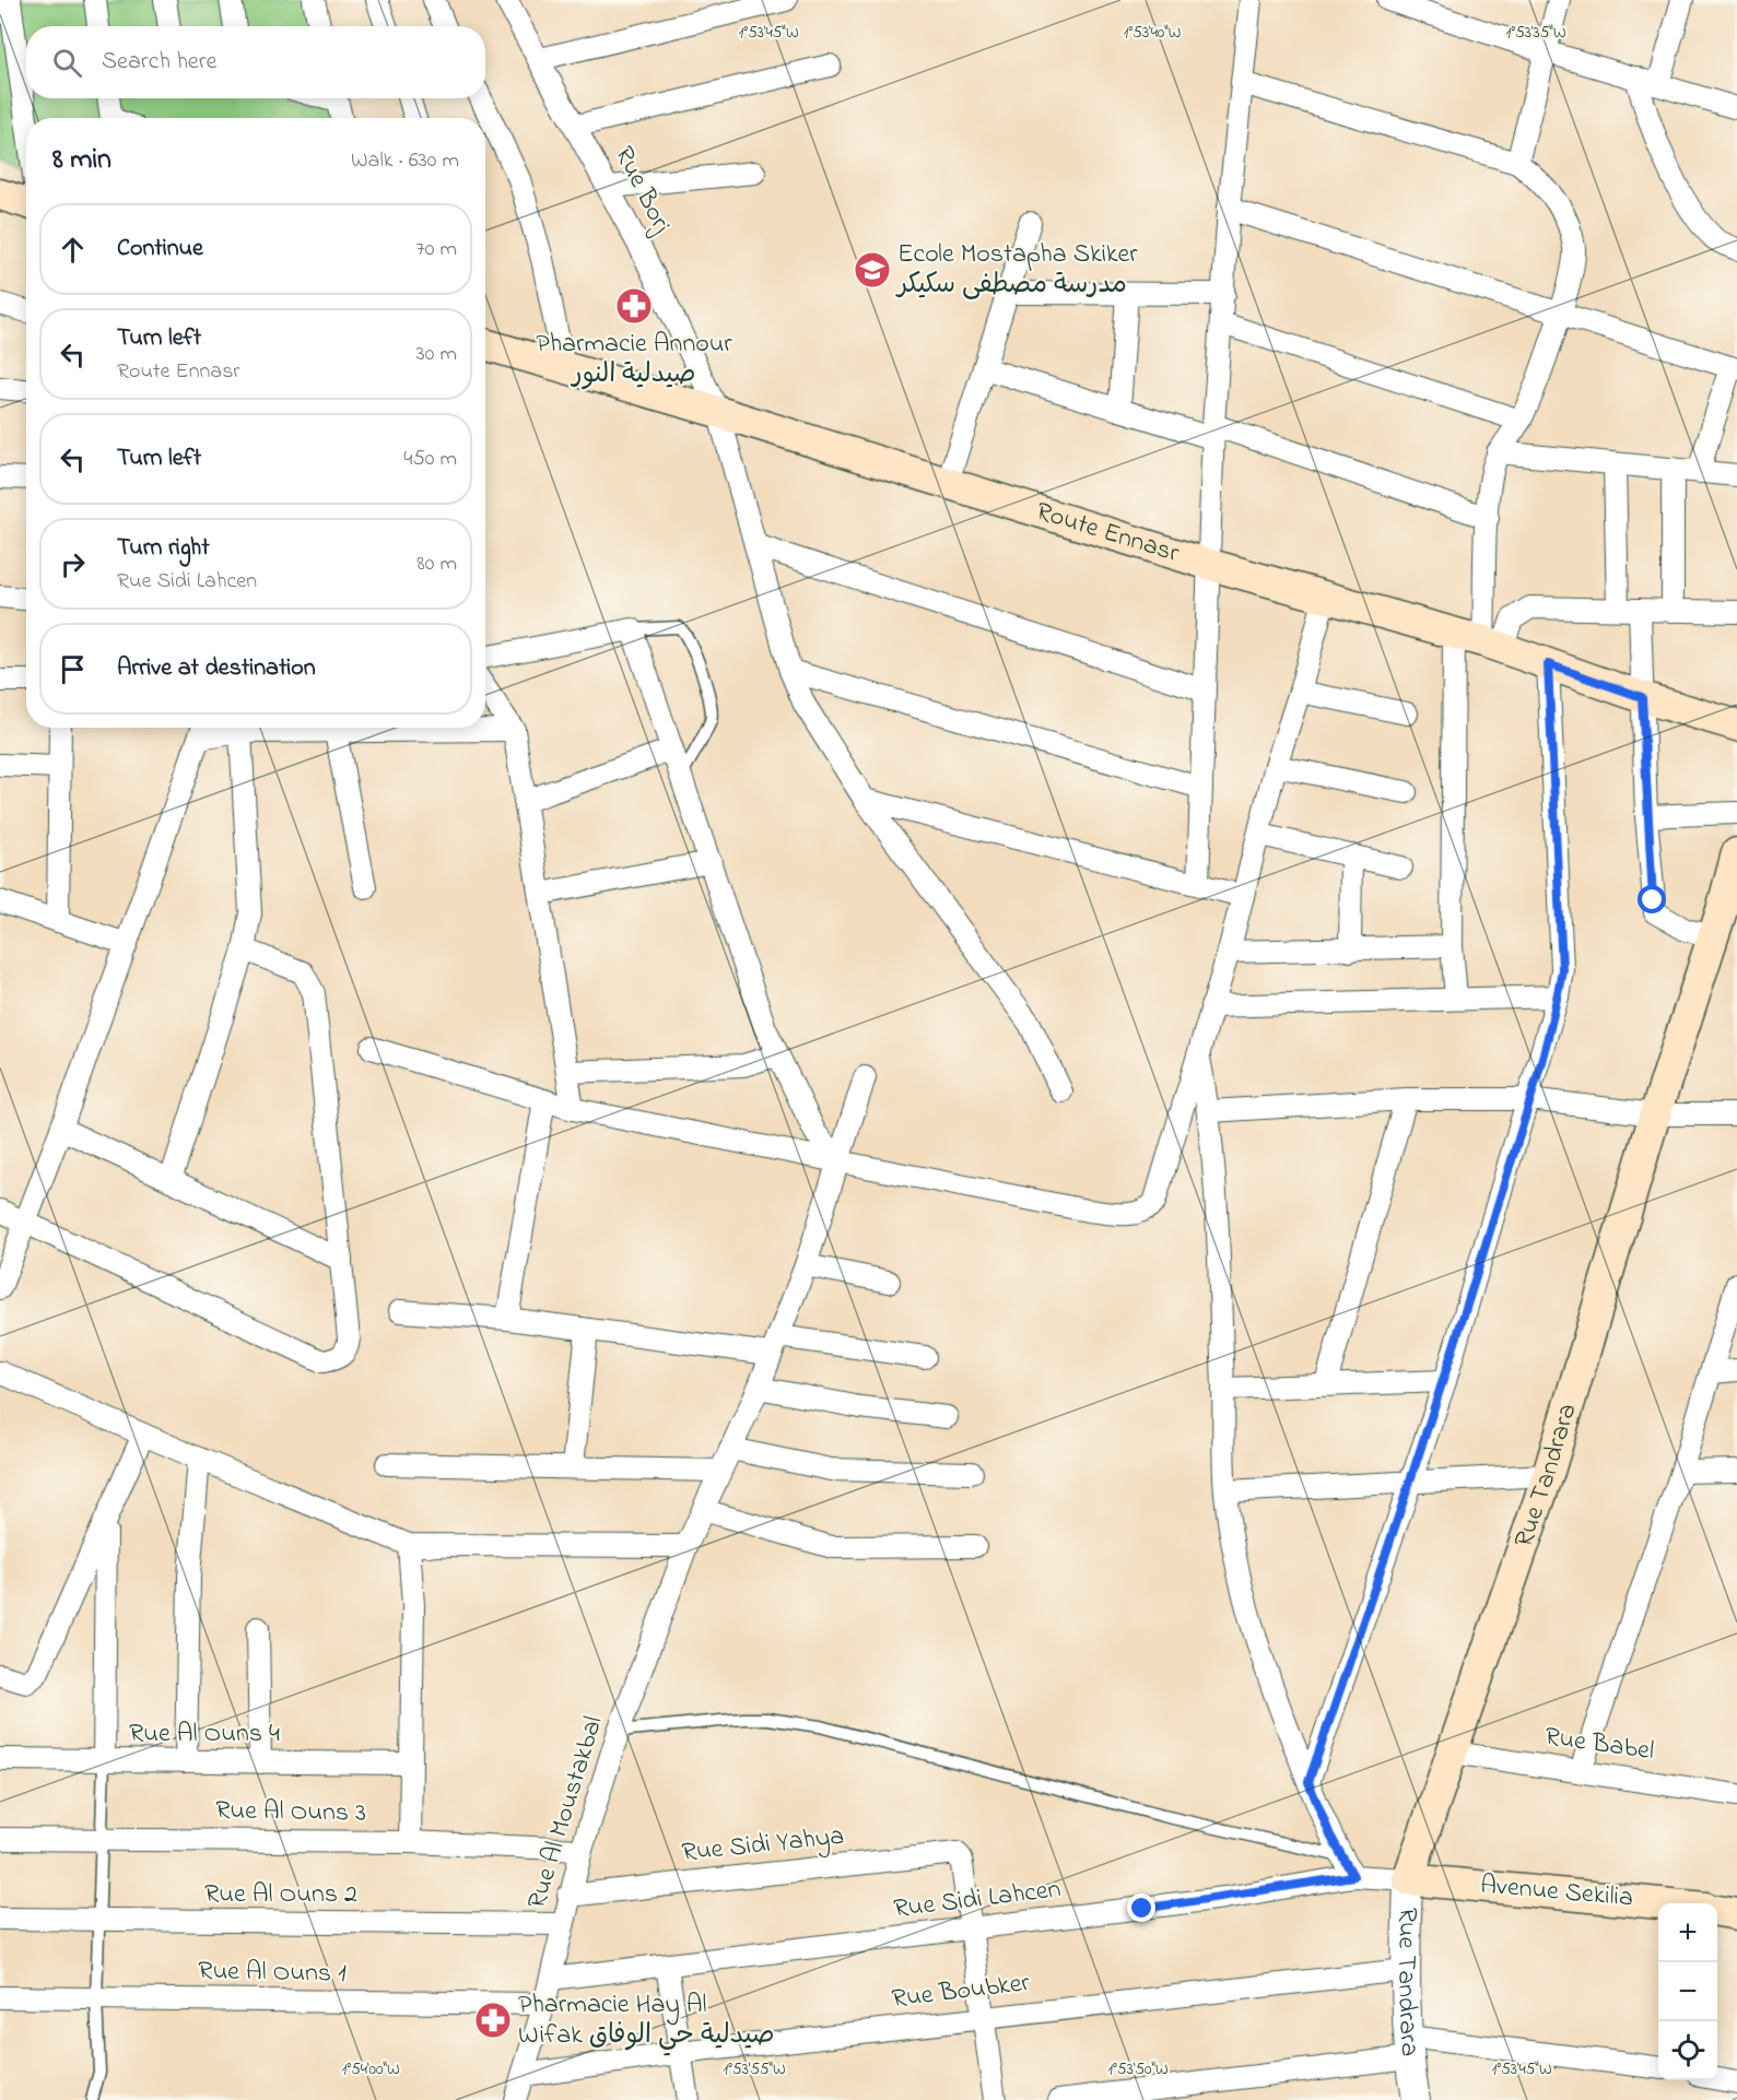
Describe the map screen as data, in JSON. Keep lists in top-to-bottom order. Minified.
{"streets":{"main road":["Route Ennasr","Rue Tandrara","Avenue Sekilia"],"street":["Rue Borj","Rue Al Ouns 4","Rue Babel","Rue Al Ouns 3","Rue Al Moustakbal","Rue Sidi Yahya","Rue Al Ouns 2","Rue Sidi Lahcen","Rue Al Ouns 1","Rue Boubker"]},"crossings":[["Rue Borj","Route Ennasr"],["Rue Tandrara","Rue Babel"],["Rue Tandrara","Avenue Sekilia"],["Rue Tandrara","Rue Sidi Lahcen"],["Rue Tandrara","Rue Boubker"],["Rue Al Ouns 3","Rue Al Moustakbal"],["Rue Al Moustakbal","Rue Sidi Yahya"],["Rue Al Moustakbal","Rue Al Ouns 2"],["Rue Al Moustakbal","Rue Sidi Lahcen"],["Rue Al Moustakbal","Rue Al Ouns 1"],["Rue Al Moustakbal","Rue Boubker"],["Rue Sidi Yahya","Rue Sidi Lahcen"],["Avenue Sekilia","Rue Sidi Lahcen"]],"places":{"school or university":["Ecole Mostapha Skiker مدرسة مصطفى سكيكر"],"pharmacy":["Pharmacie Annour صيدلية النور","Pharmacie Hay Al Wifak صيدلية حي الوفاق"]},"page":{"search":"Search here","heading":["8 min","Walk · 630 m"],"list":[["Continue","70 m"],["Turn left","Route Ennasr","30 m"],["Turn left","450 m"],["Turn right","Rue Sidi Lahcen","80 m"],"Arrive at destination"],"map_buttons":["+","−"]},"coordinates":["1°53'45\"W","1°53'35\"W","1°53'40\"W","1°54'00\"W","1°53'55\"W","1°53'50\"W"]}
